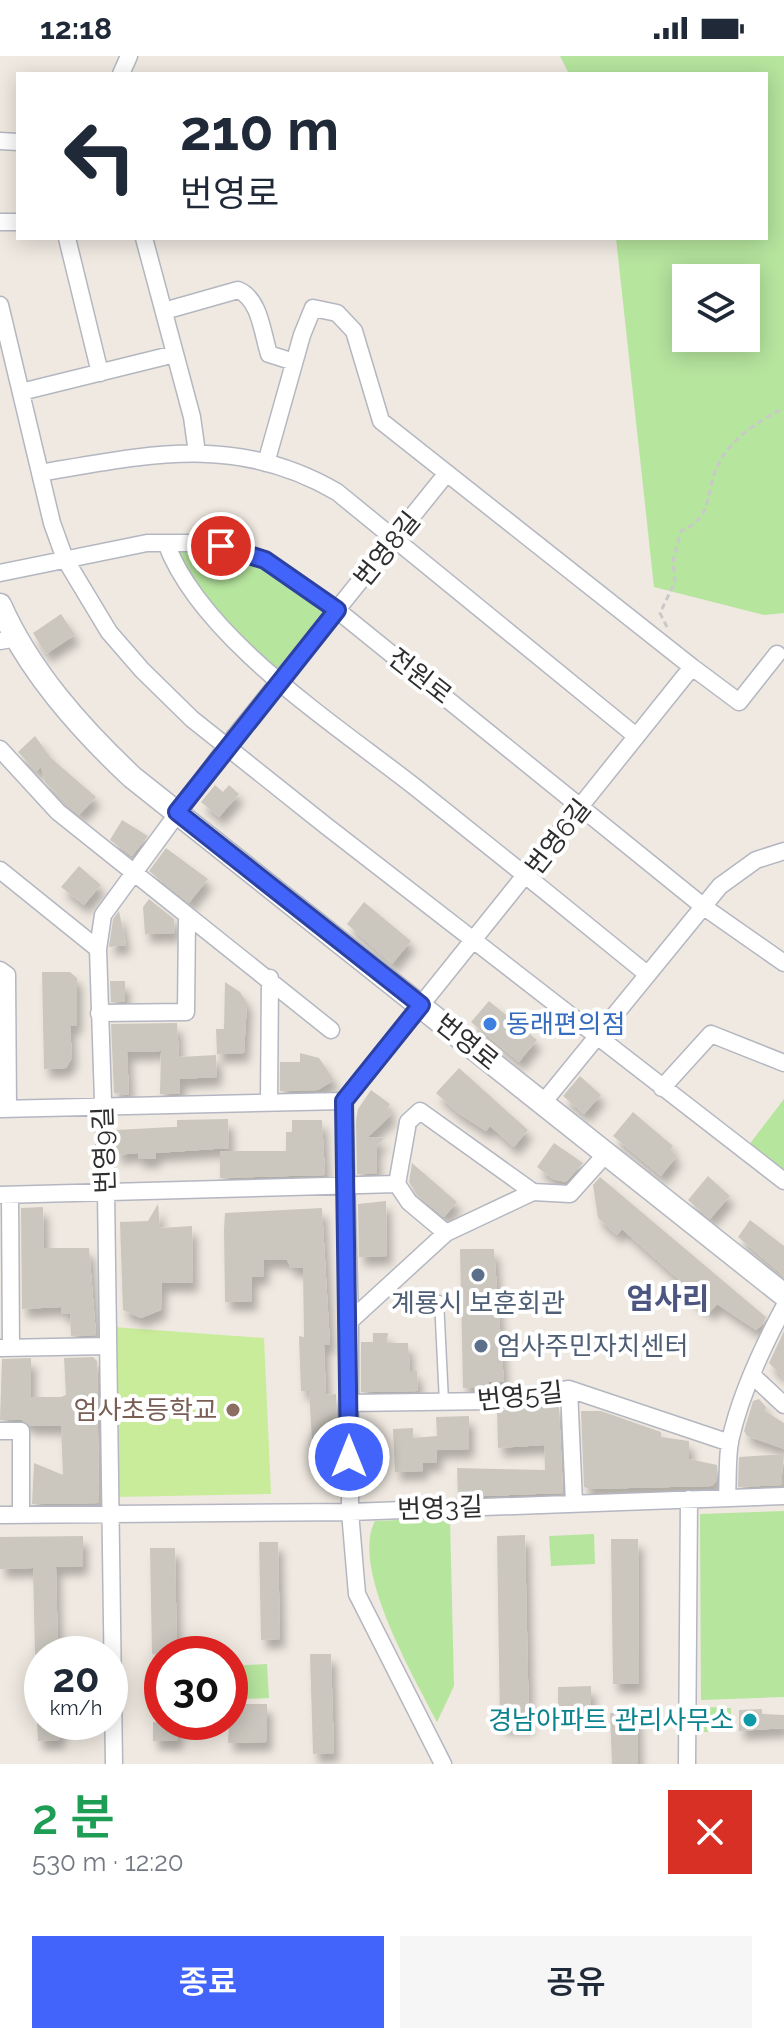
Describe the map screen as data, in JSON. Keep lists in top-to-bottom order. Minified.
{"streets":{"street":["번영8길","전원로","번영6길","번영로","번영9길","번영5길","번영3길"]},"crossings":[["번영8길","전원로"],["번영8길","번영로"],["번영8길","번영9길"],["전원로","번영6길"],["번영6길","번영로"],["번영로","번영9길"],["번영9길","번영3길"]],"districts":["엄사리"],"places":["동래편의점","계룡시 보훈회관","엄사주민자치센터","엄사초등학교","경남아파트 관리사무소"],"page":{"status":"12:18","turn":["210 m","번영로"],"speed":"20 km/h","limit":"30","heading":["2 분","530 m · 12:20"],"buttons":["종료","공유"]}}
